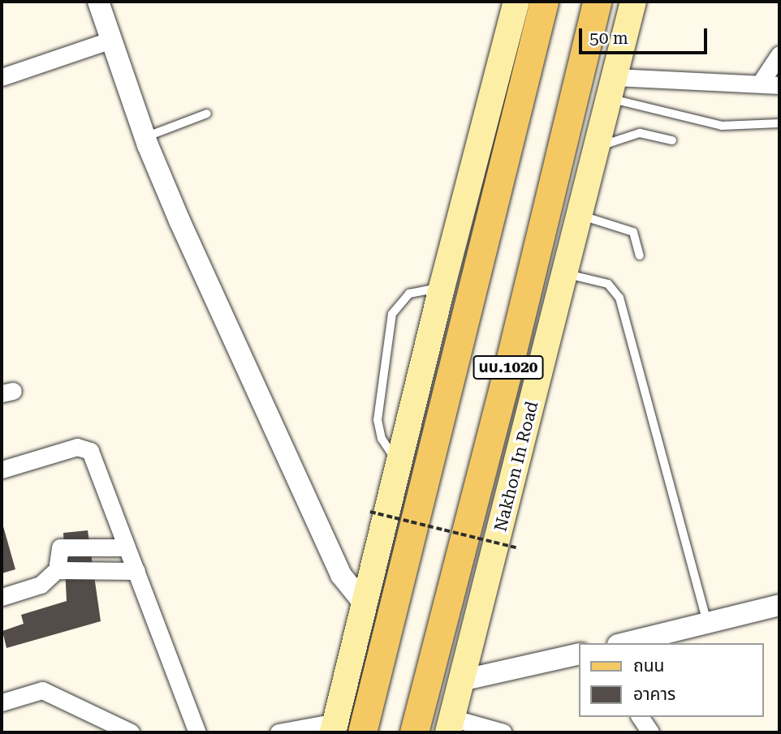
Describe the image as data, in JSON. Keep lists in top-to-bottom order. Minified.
{"streets":{"main road":["นบ.1020","Nakhon In Road"]},"legend":["ถนน","อาคาร"],"scale_bar":"50 m"}
